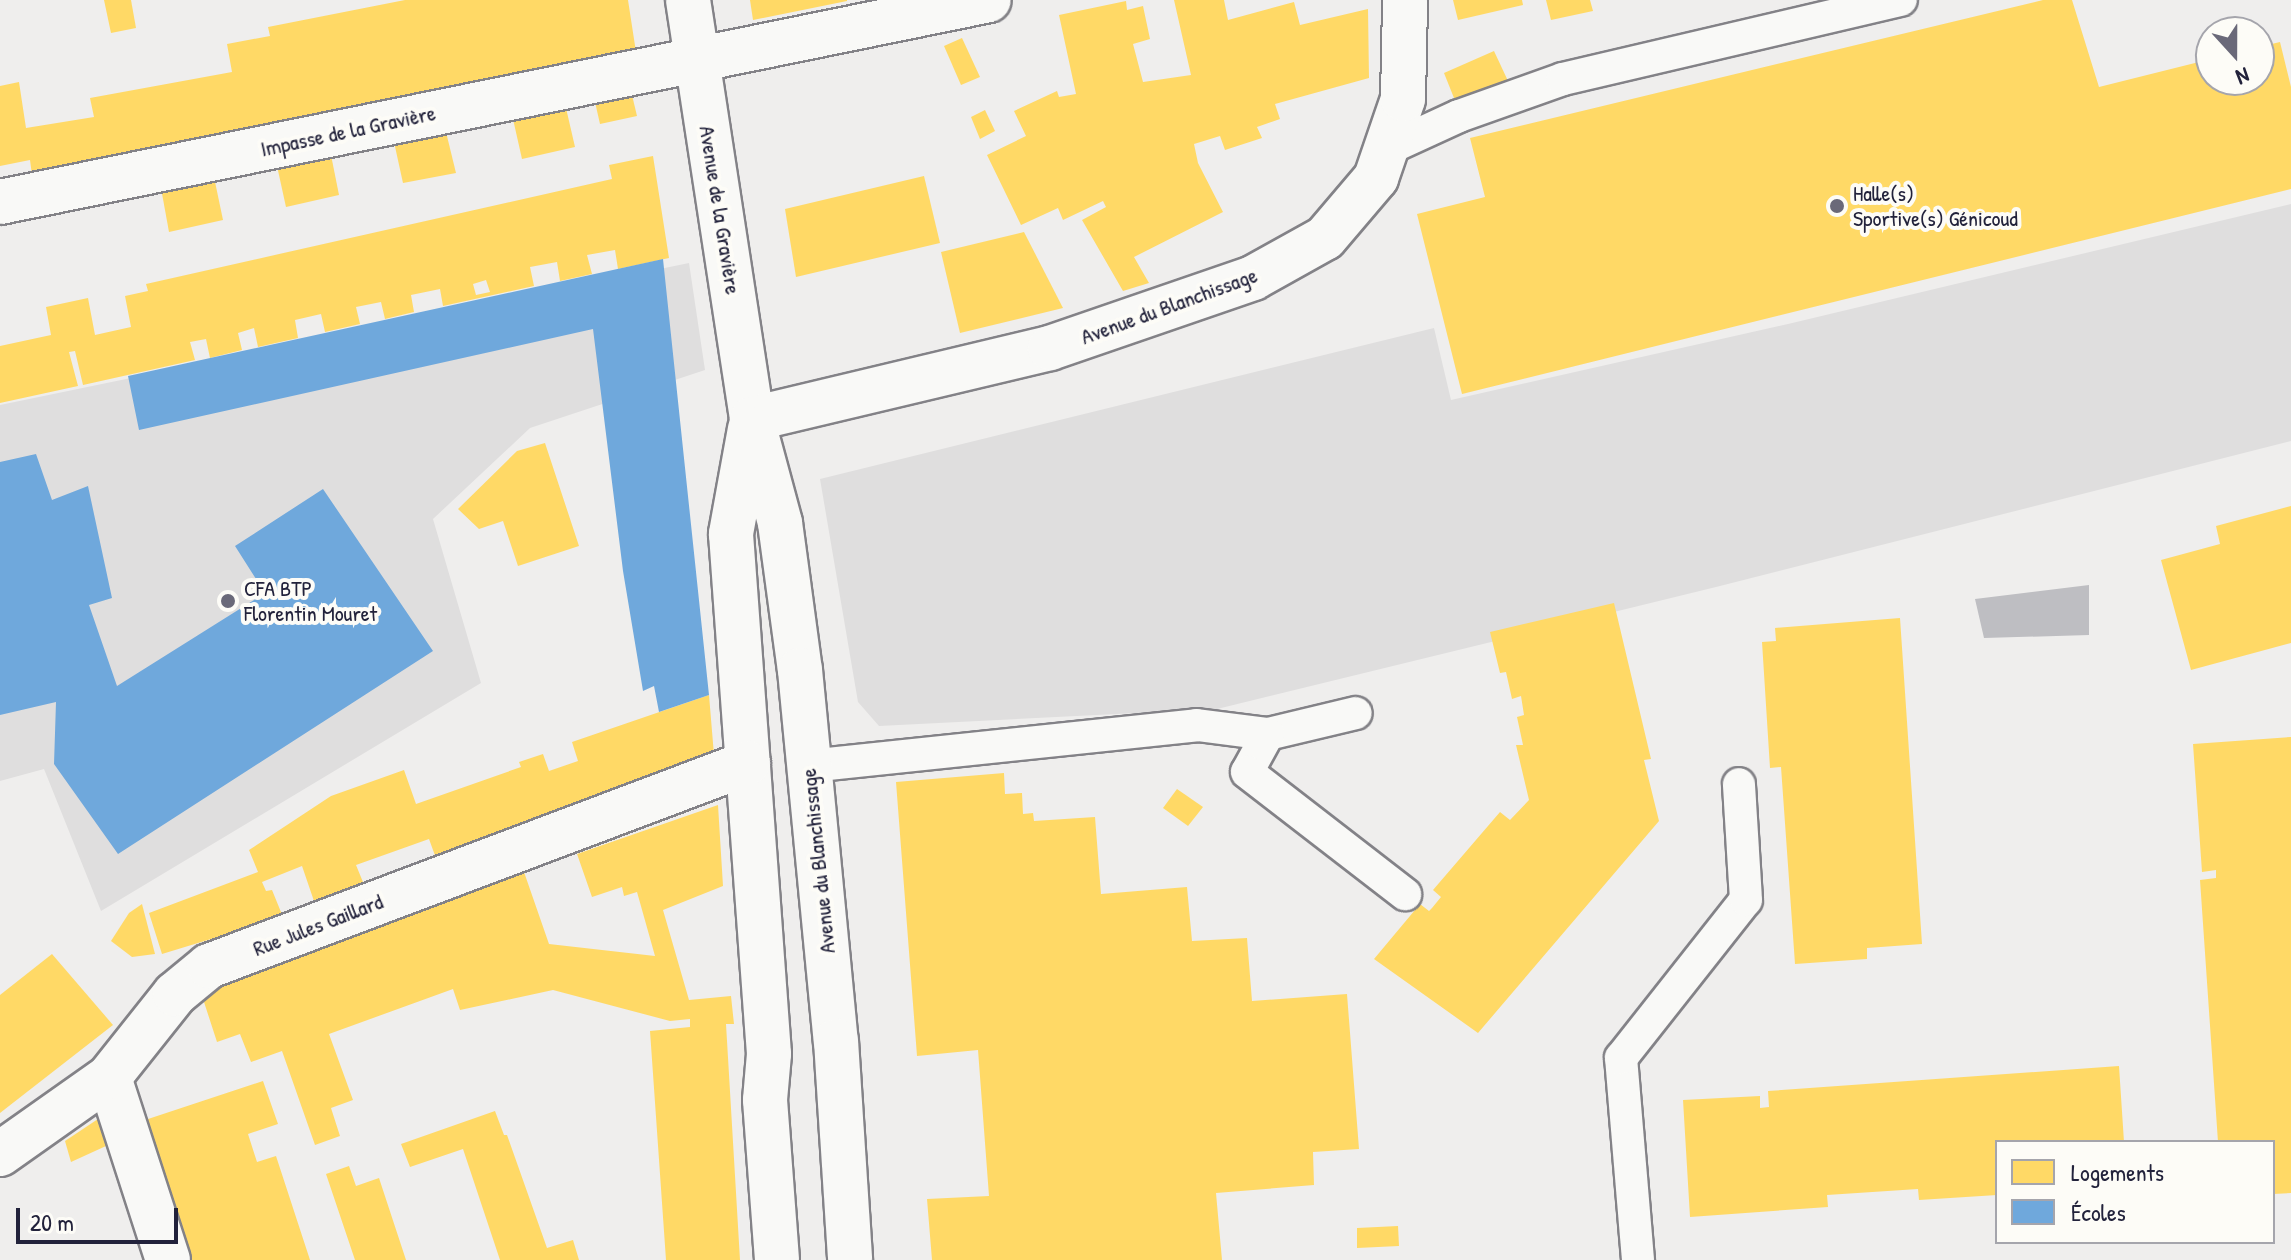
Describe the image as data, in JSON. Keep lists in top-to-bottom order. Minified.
{"streets":{"street":["Impasse de la Gravière","Avenue de la Gravière","Avenue du Blanchissage","Rue Jules Gaillard"]},"crossings":[["Impasse de la Gravière","Avenue de la Gravière"],["Avenue de la Gravière","Avenue du Blanchissage"]],"places":["Halle(s) Sportive(s) Génicoud","CFA BTP Florentin Mouret"],"legend":["Logements","Écoles"],"scale_bar":"20 m","north":"bottom"}
